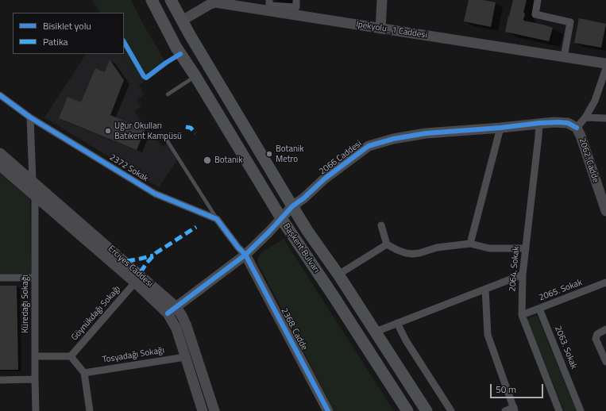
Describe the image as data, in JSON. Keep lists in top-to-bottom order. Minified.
{"streets":{"main road":["Başkent Bulvarı"],"street":["İpekyolu_1 Caddesi","2066 Caddesi","2062. Cadde","2372 Sokak","Erciyes Caddesi","2064. Sokak","2065. Sokak","Küredağı Sokağı","Göynükdağı Sokağı","2368. Cadde","2063. Sokak","Tosyadağı Sokağı"]},"crossings":[["İpekyolu_1 Caddesi","Başkent Bulvarı"],["2066 Caddesi","2062. Cadde"],["2066 Caddesi","Başkent Bulvarı"],["2066 Caddesi","Erciyes Caddesi"],["2066 Caddesi","2064. Sokak"],["2066 Caddesi","2368. Cadde"],["Erciyes Caddesi","Küredağı Sokağı"],["Erciyes Caddesi","Göynükdağı Sokağı"],["Erciyes Caddesi","Tosyadağı Sokağı"],["2064. Sokak","2065. Sokak"],["2065. Sokak","2063. Sokak"]],"places":["Uğur Okulları Batıkent Kampüsü","Botanik Metro","Botanik"],"legend":["Bisiklet yolu","Patika"],"scale_bar":"50 m"}
